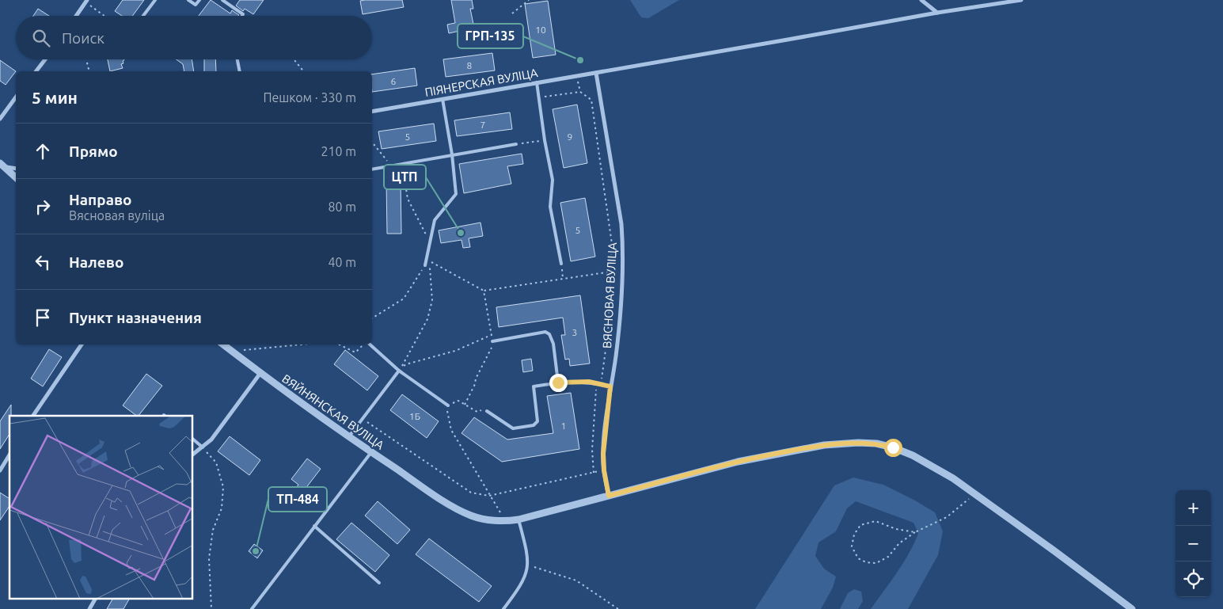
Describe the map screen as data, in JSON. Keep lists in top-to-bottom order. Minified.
{"streets":{"street":["ПІЯНЕРСКАЯ ВУЛІЦА","ВЯСНОВАЯ ВУЛІЦА","ВЯЙНЯНСКАЯ ВУЛІЦА"]},"crossings":[["ПІЯНЕРСКАЯ ВУЛІЦА","ВЯСНОВАЯ ВУЛІЦА"],["ВЯСНОВАЯ ВУЛІЦА","ВЯЙНЯНСКАЯ ВУЛІЦА"]],"places":["ГРП-135","ЦТП","ТП-484"],"house_numbers":["10","8","6","7","5","9","5","3","1Б","1"],"page":{"search":"Поиск","heading":["5 мин","Пешком · 330 m"],"list":[["Прямо","210 m"],["Направо","Вясновая вуліца","80 m"],["Налево","40 m"],"Пункт назначения"],"map_buttons":["+","−"]}}
